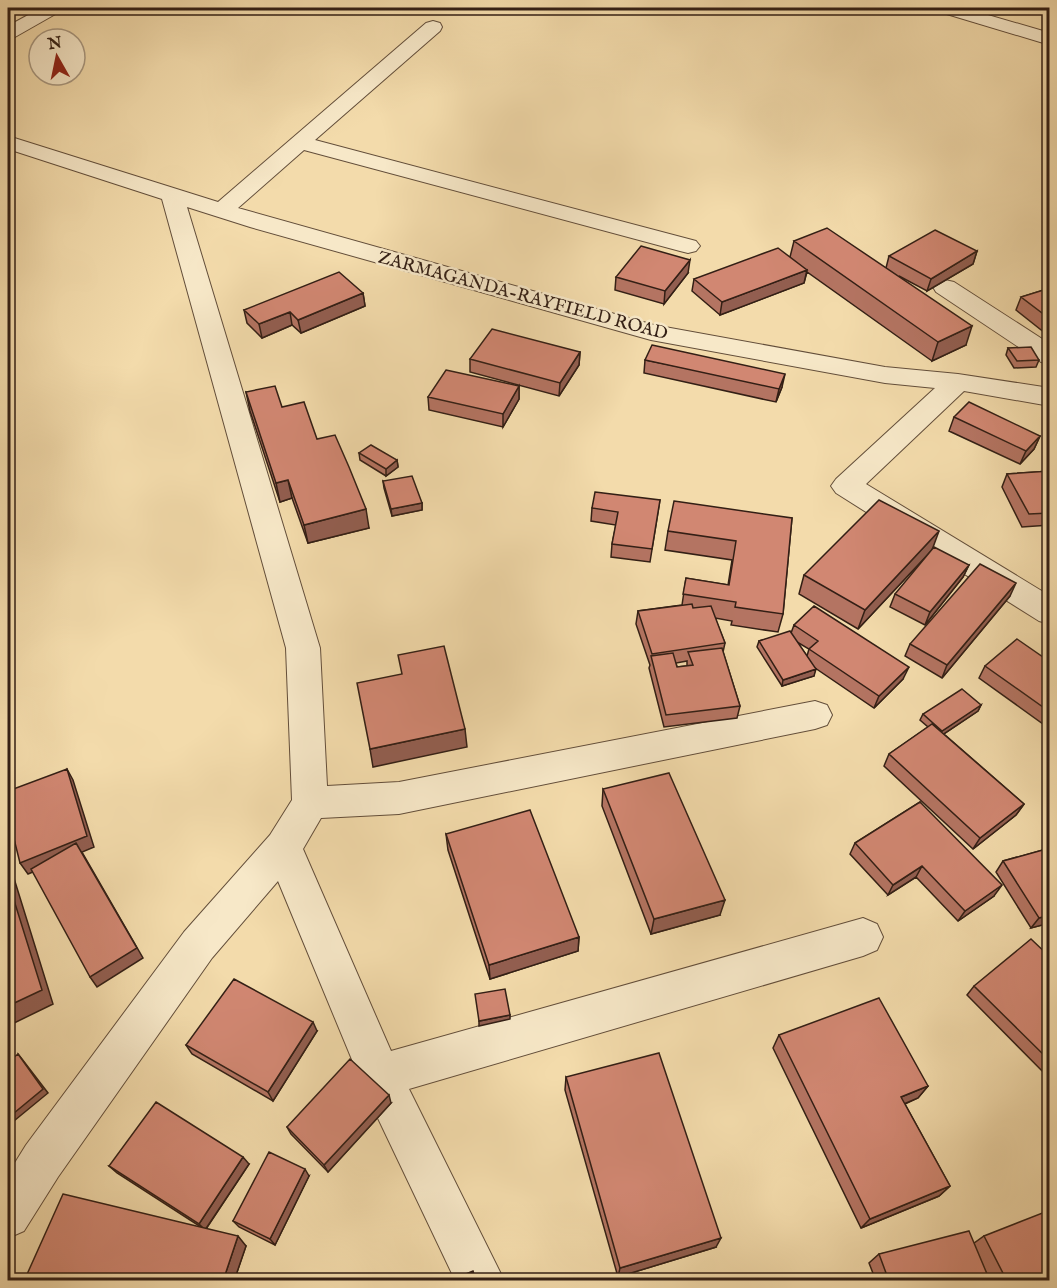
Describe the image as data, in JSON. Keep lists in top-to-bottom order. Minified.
{"streets":{"street":["ZARMAGANDA-RAYFIELD ROAD"]},"north":"top"}
